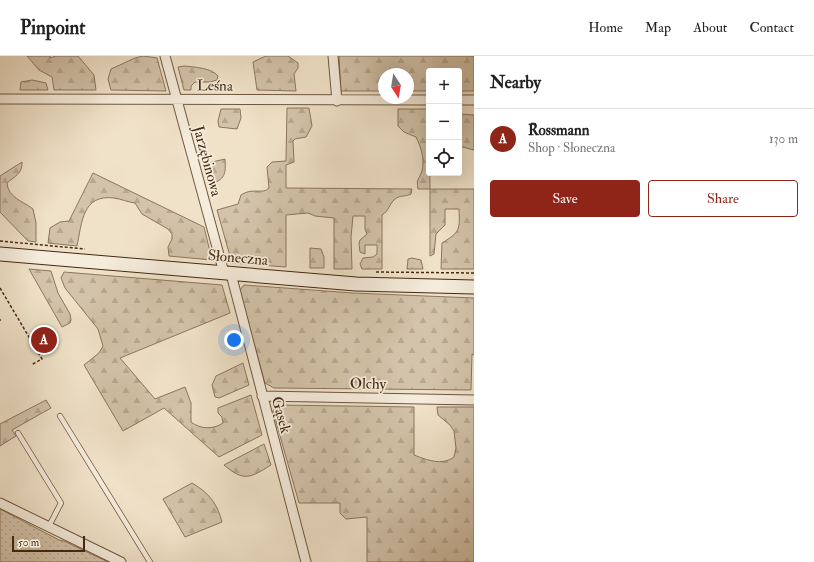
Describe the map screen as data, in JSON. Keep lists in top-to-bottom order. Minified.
{"streets":{"main road":["Słoneczna"],"street":["Leśna","Jarzębinowa","Olchy","Gąsek"]},"crossings":[["Leśna","Jarzębinowa"],["Jarzębinowa","Słoneczna"],["Jarzębinowa","Gąsek"],["Słoneczna","Gąsek"],["Olchy","Gąsek"]],"scale_bar":"50 m","north":"bottom","page":{"header":"Pinpoint","nav":["Home","Map","About","Contact"],"heading":"Nearby","map_buttons":["+","−"],"list":[{"mark":"A","name":"Rossmann","note":"Shop · Słoneczna","value":"130 m"}],"buttons":["Save","Share"],"pins":"A","scale":"50 m"}}
